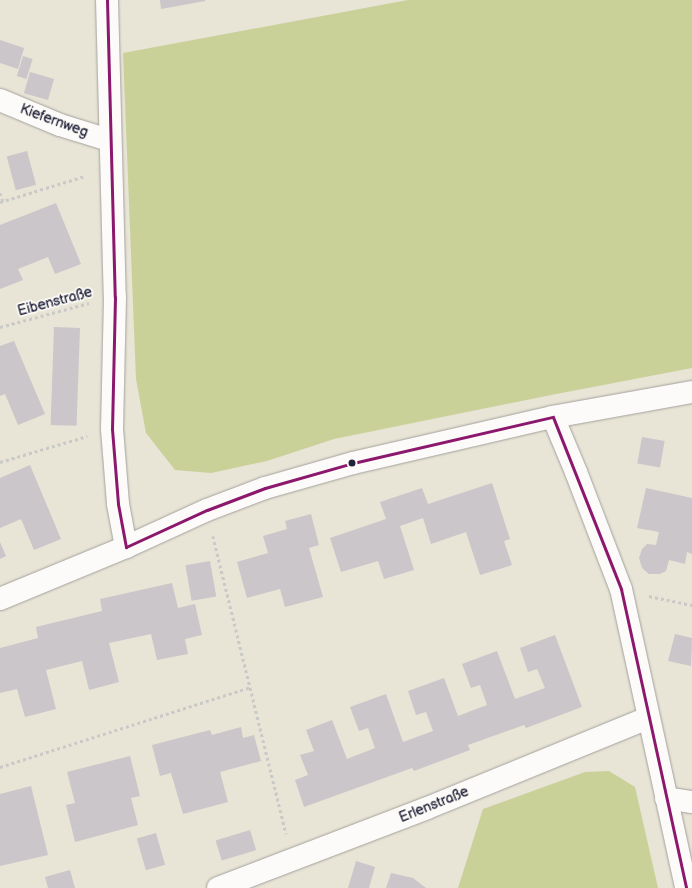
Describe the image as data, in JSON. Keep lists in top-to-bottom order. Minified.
{"streets":{"street":["Kiefernweg","Erlenstraße"],"path":["Eibenstraße"]}}
